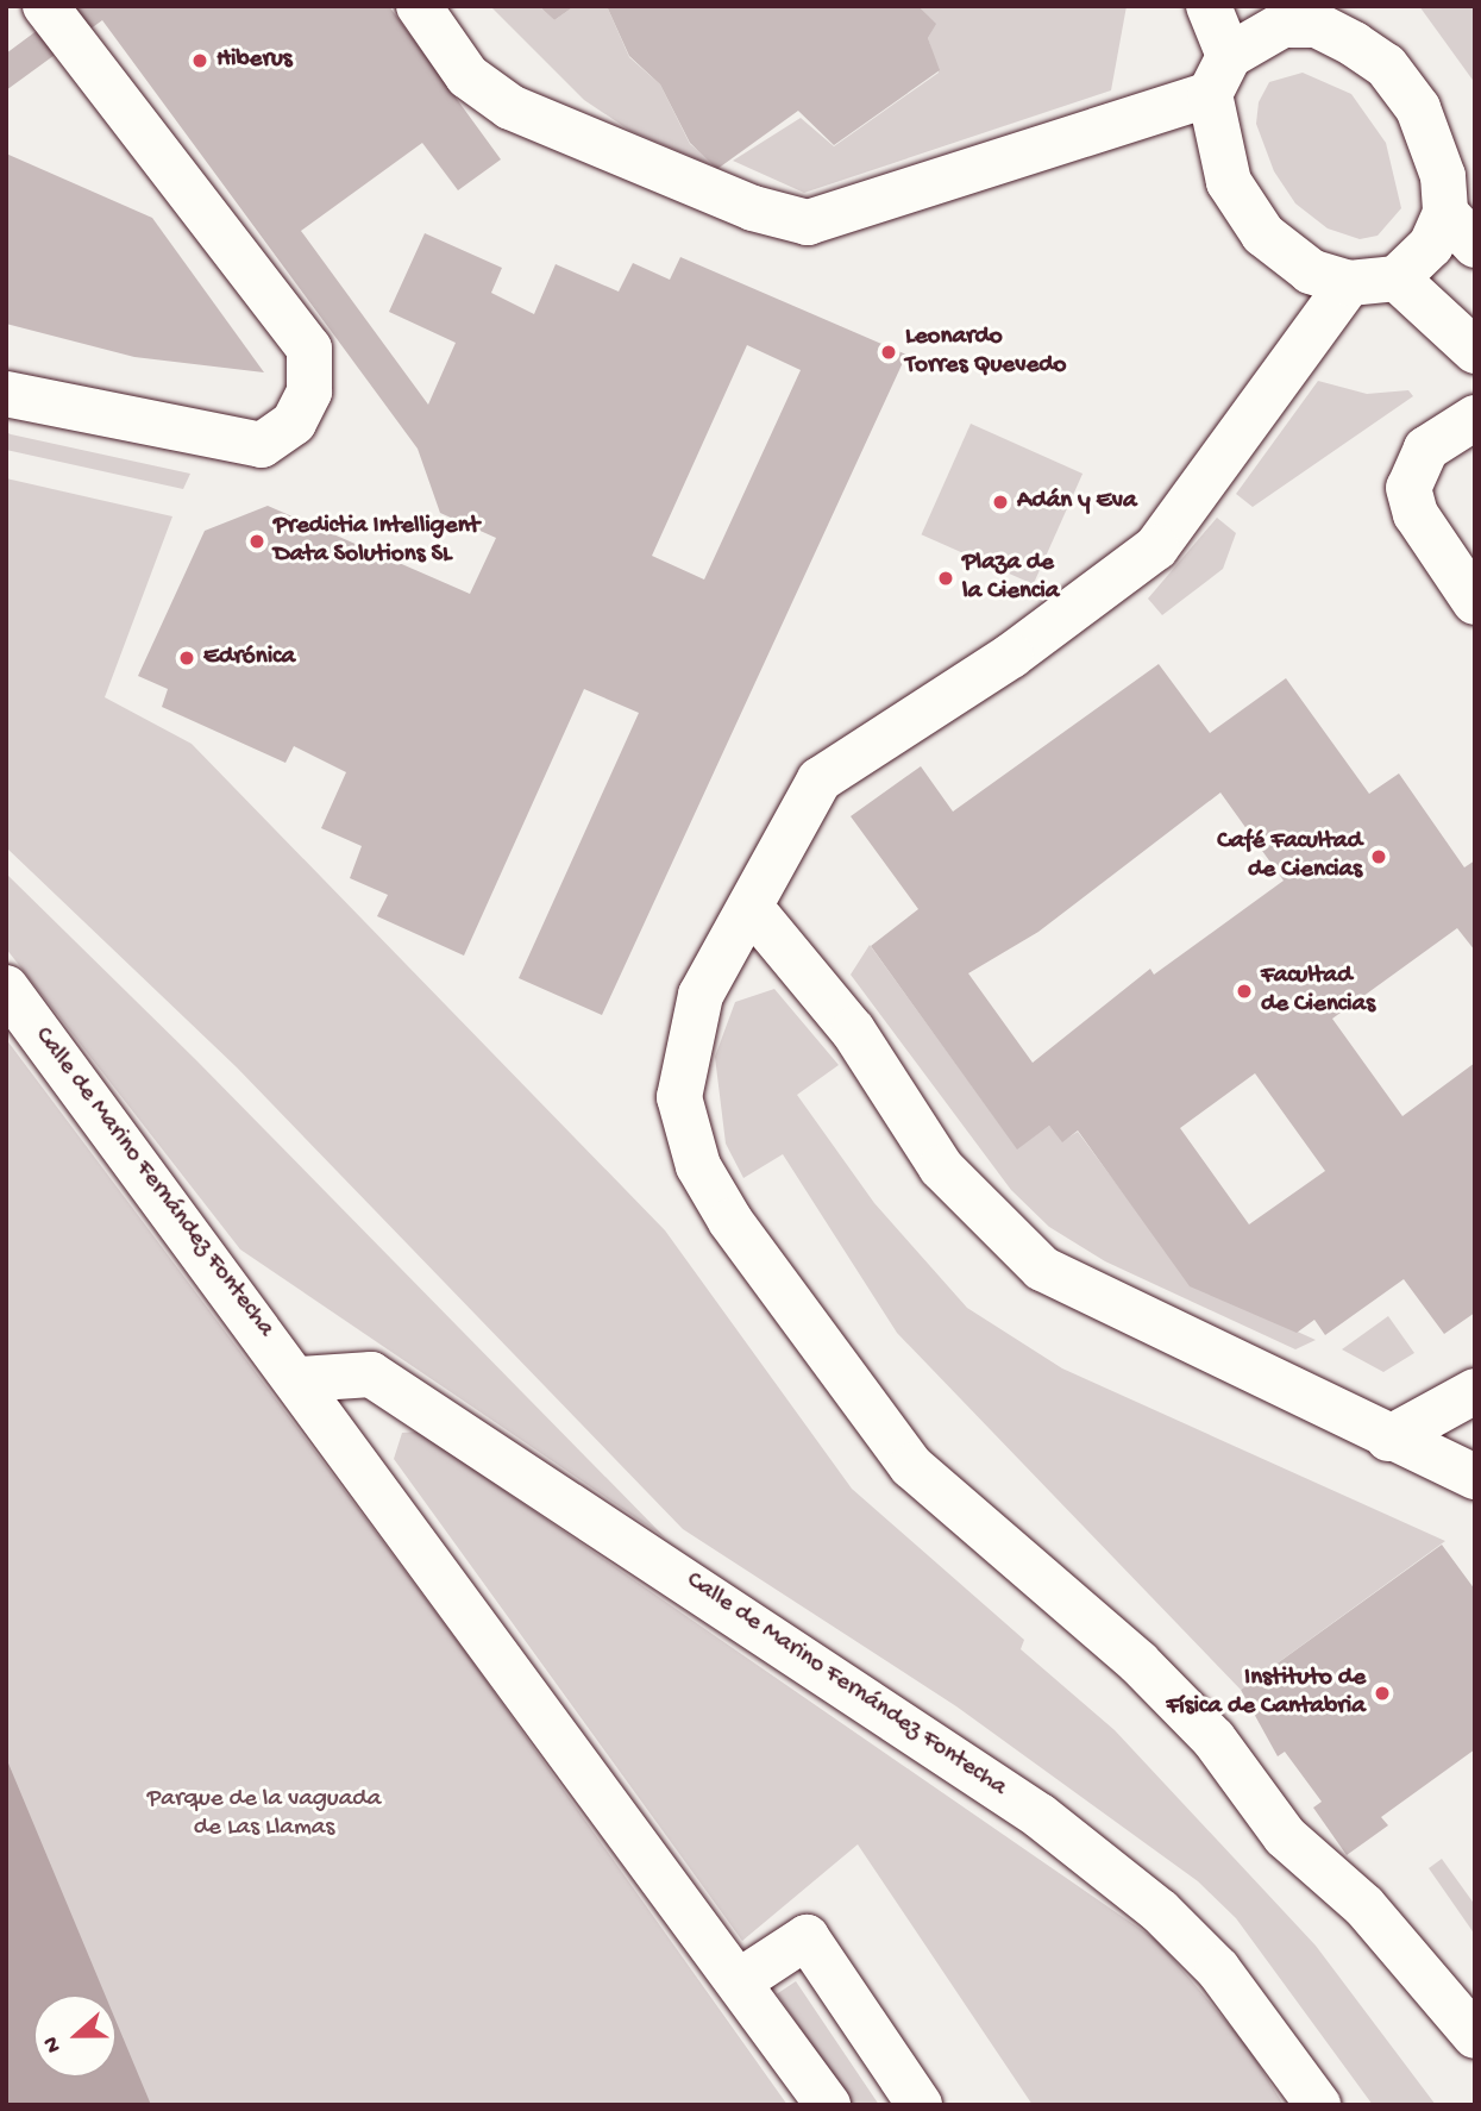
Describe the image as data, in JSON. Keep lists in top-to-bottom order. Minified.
{"streets":{"street":["Calle de Marino Fernández Fontecha"]},"parks":["Parque de la vaguada de Las Llamas"],"places":["Hiberus","Leonardo Torres Quevedo","Adán y Eva","Predictia Intelligent Data Solutions SL","Plaza de la Ciencia","Edrónica","Café Facultad de Ciencias","Facultad de Ciencias","Instituto de Física de Cantabria"],"north":"left"}
